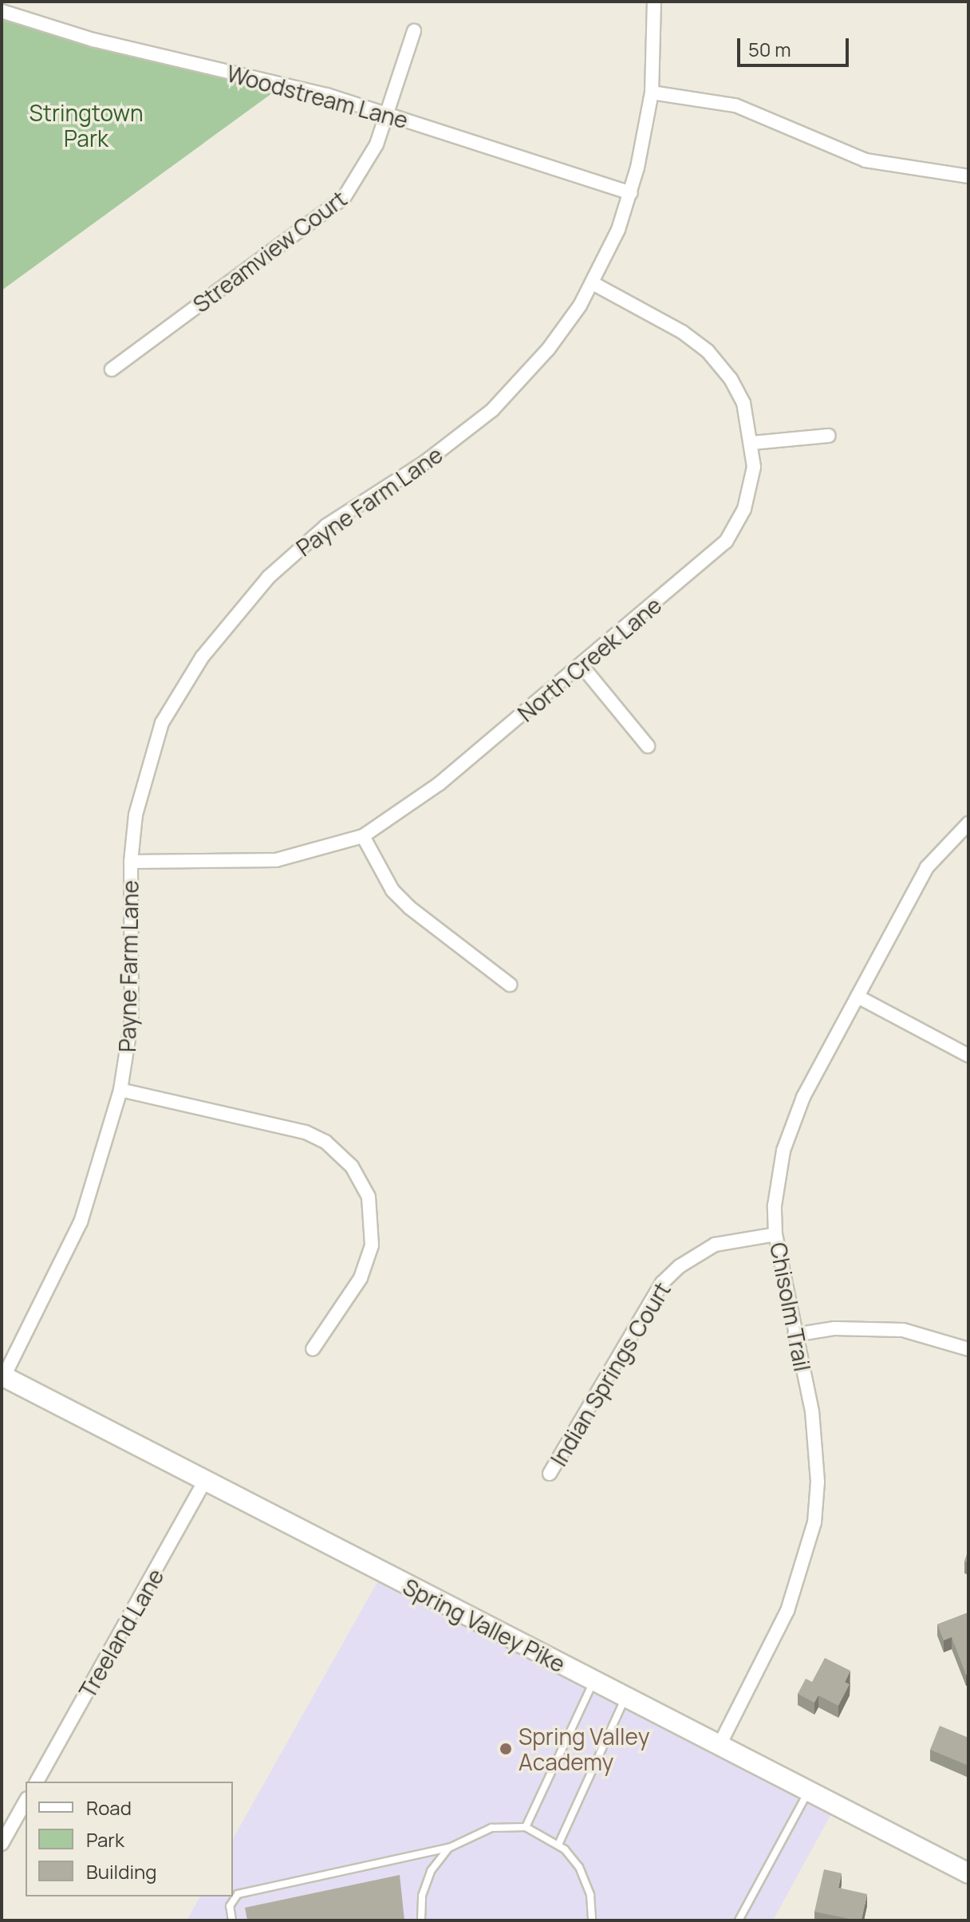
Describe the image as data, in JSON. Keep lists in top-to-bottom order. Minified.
{"streets":{"street":["Woodstream Lane","Streamview Court","Payne Farm Lane","North Creek Lane","Chisolm Trail","Indian Springs Court","Spring Valley Pike","Treeland Lane"]},"crossings":[["Woodstream Lane","Streamview Court"],["Woodstream Lane","Payne Farm Lane"],["Payne Farm Lane","North Creek Lane"],["Payne Farm Lane","Spring Valley Pike"],["Chisolm Trail","Indian Springs Court"],["Chisolm Trail","Spring Valley Pike"],["Spring Valley Pike","Treeland Lane"]],"parks":["Stringtown Park"],"places":["Spring Valley Academy"],"legend":["Road","Park","Building"],"scale_bar":"50 m"}
